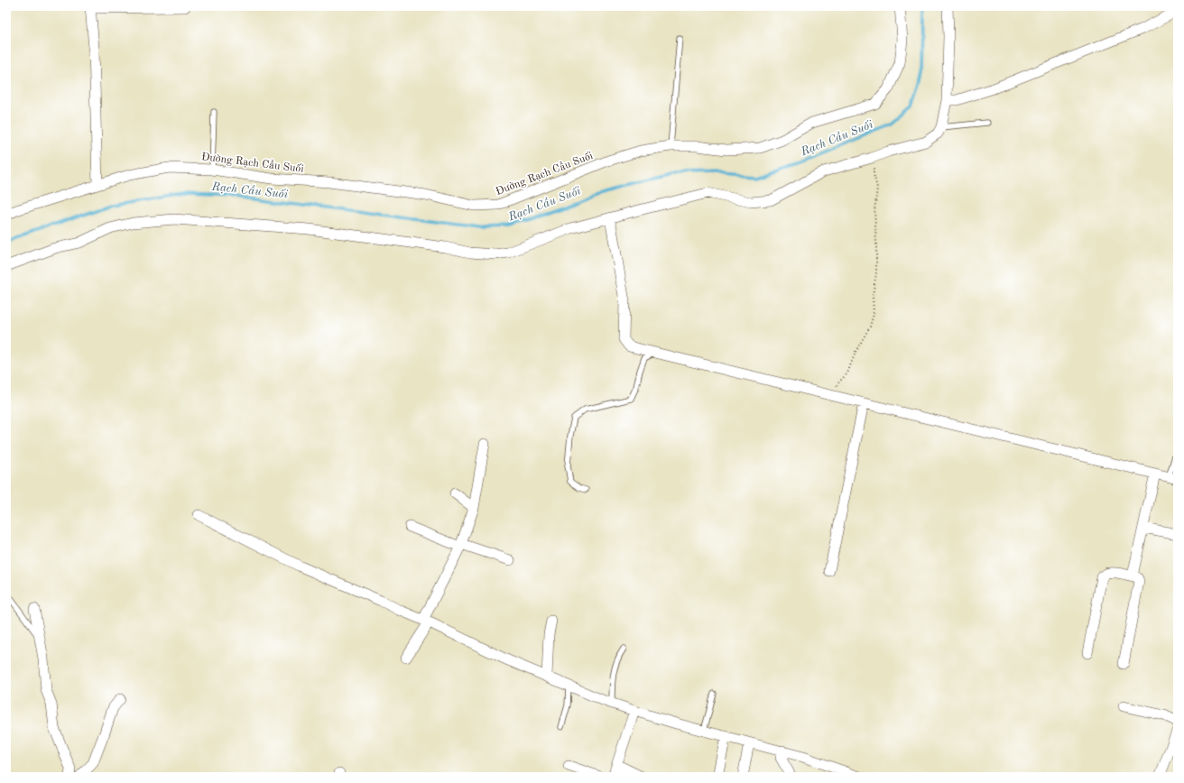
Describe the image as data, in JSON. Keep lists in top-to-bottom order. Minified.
{"streets":{"street":["Đường Rạch Cầu Suối"]},"water":["Rạch Cầu Suối"]}
